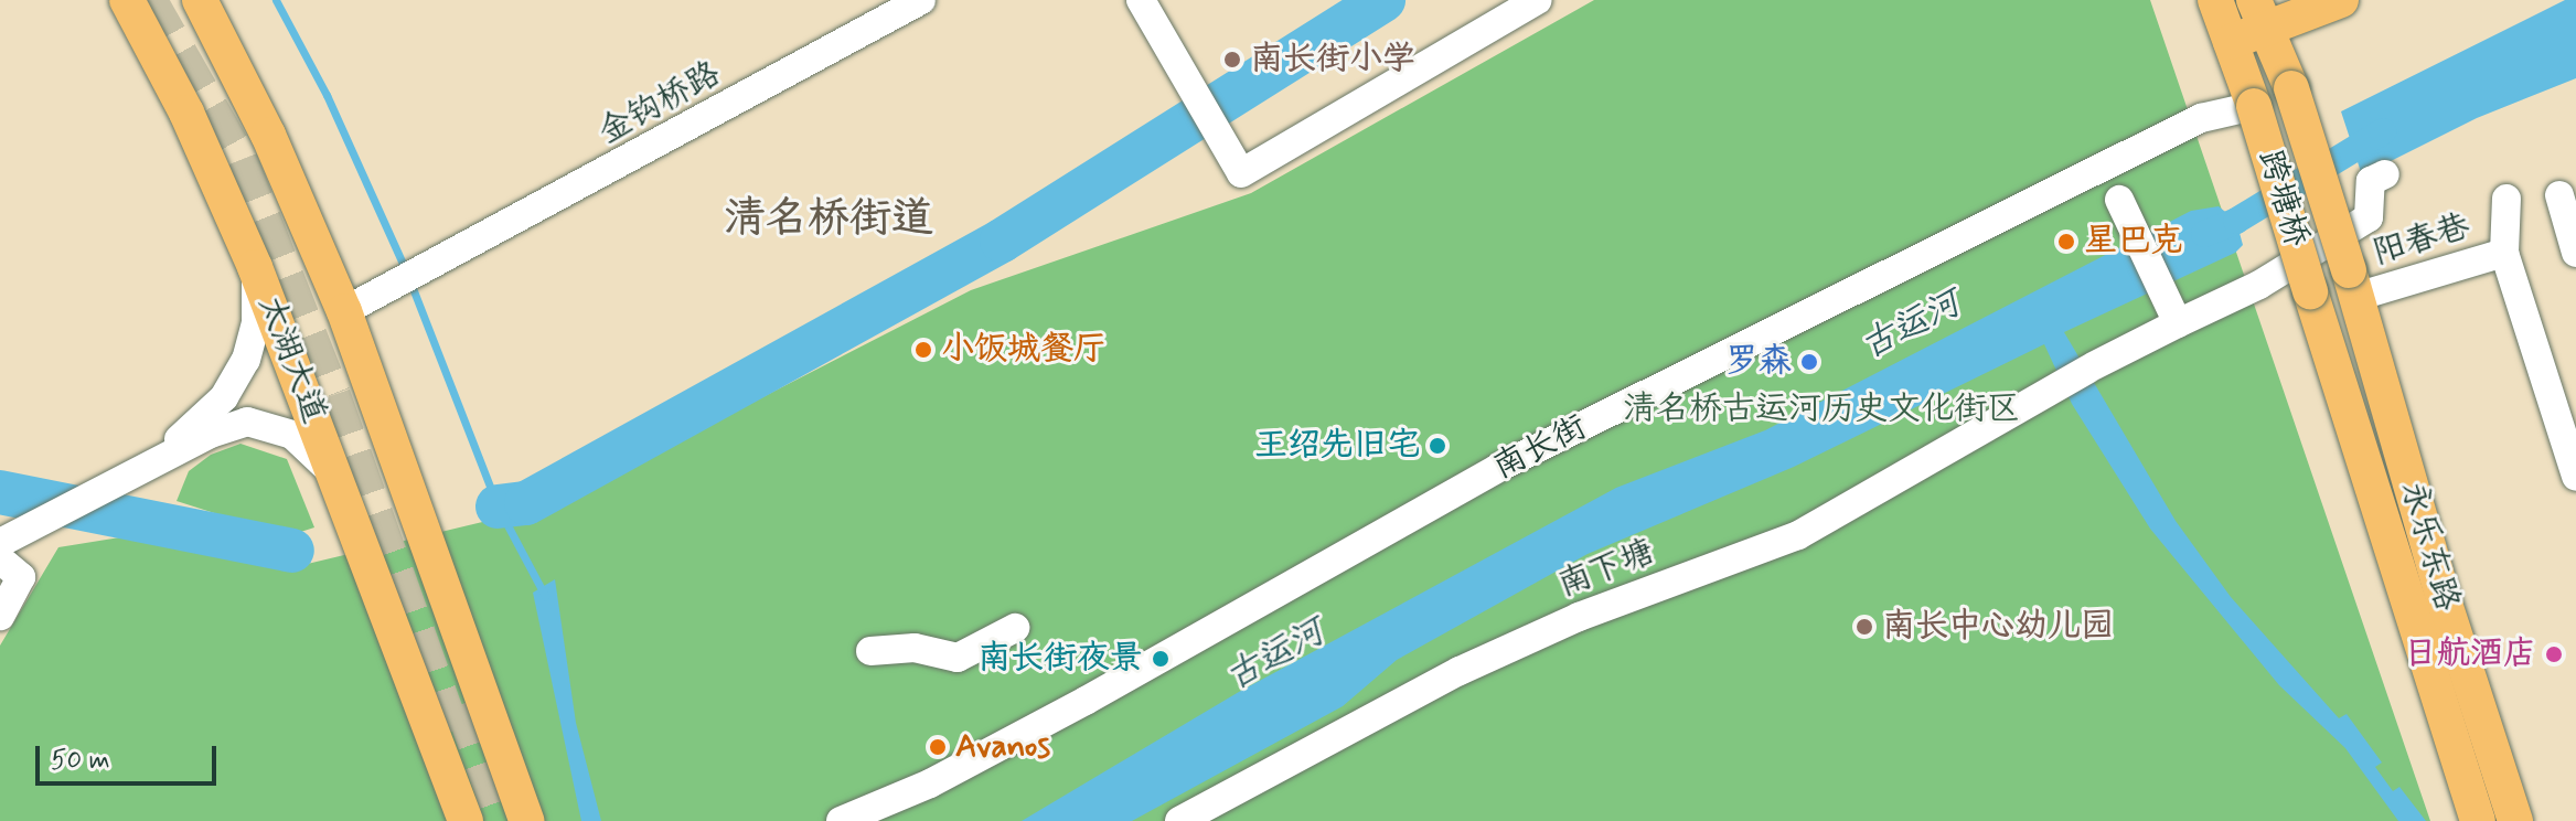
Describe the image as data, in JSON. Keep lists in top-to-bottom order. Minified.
{"streets":{"main road":["跨塘桥","太湖大道","永乐东路"],"street":["金钩桥路","阳春巷","南长街","南下塘"]},"crossings":[["金钩桥路","太湖大道"],["跨塘桥","阳春巷"],["跨塘桥","南长街"],["跨塘桥","永乐东路"],["阳春巷","永乐东路"]],"districts":["清名桥街道"],"water":["古运河"],"parks":["清名桥古运河历史文化街区"],"places":["南长街小学","星巴克","小饭城餐厅","罗森","王绍先旧宅","南长中心幼儿园","日航酒店","南长街夜景","Avanos"],"scale_bar":"50 m"}
